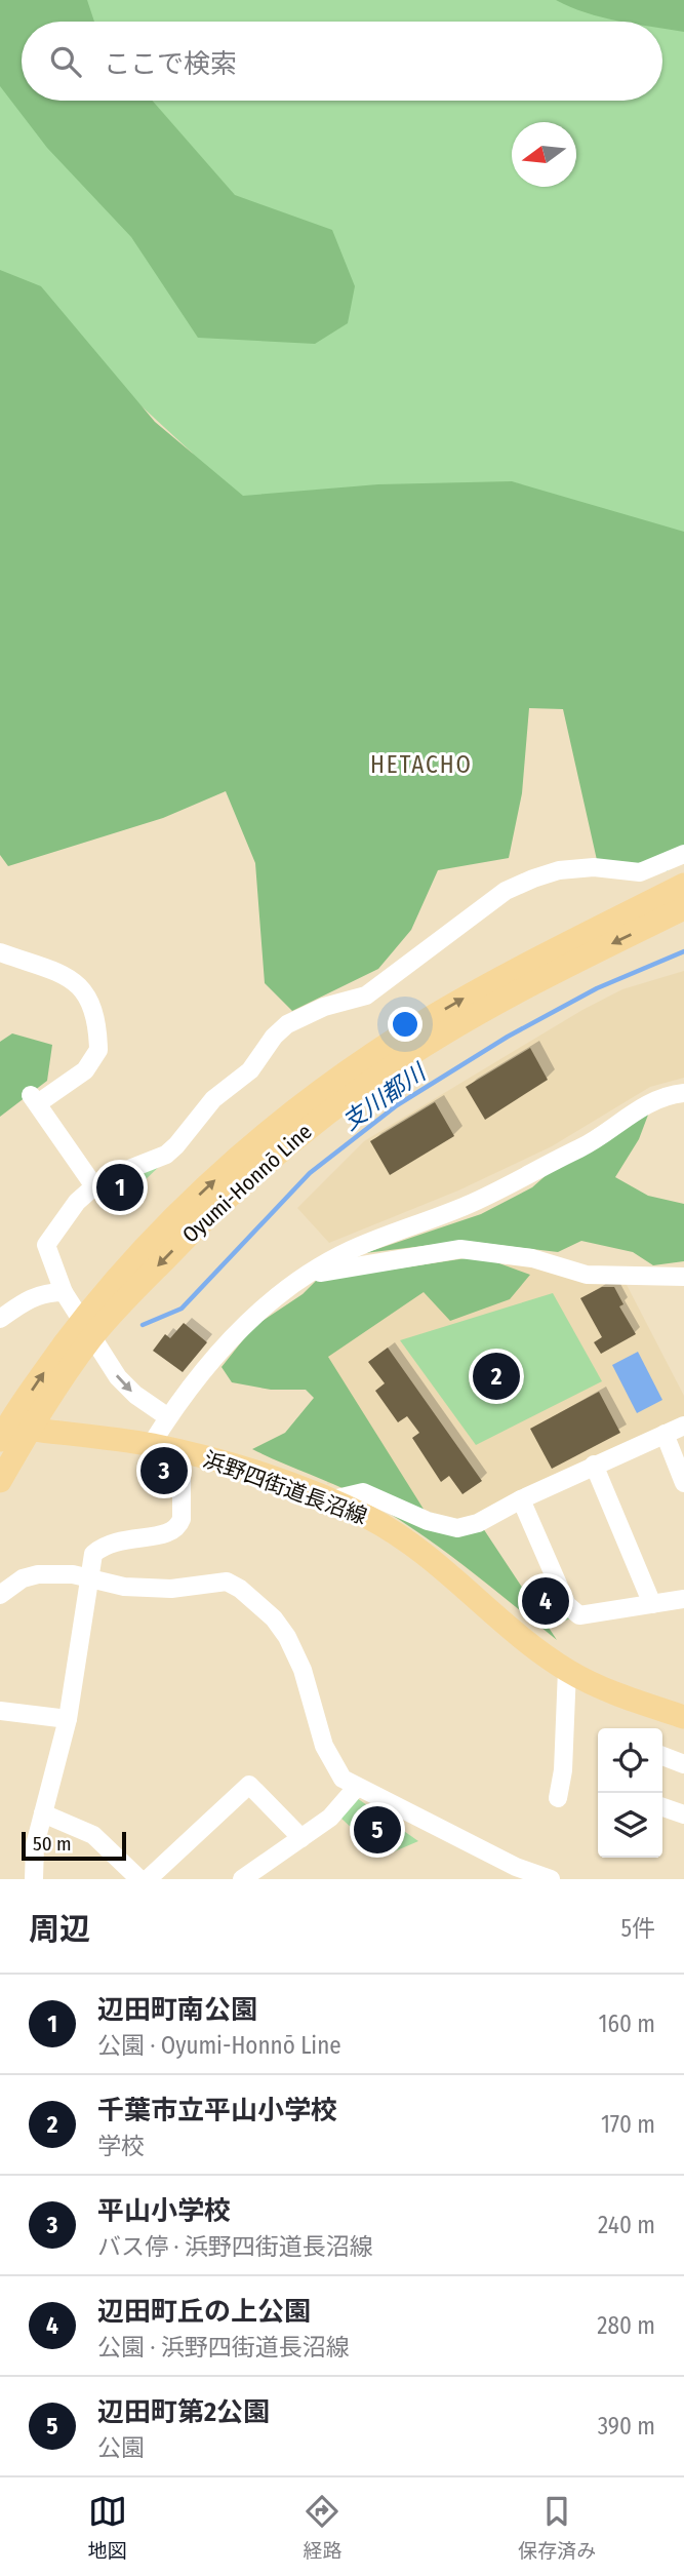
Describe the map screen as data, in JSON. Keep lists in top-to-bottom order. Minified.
{"streets":{"main road":["Oyumi-Honnō Line","浜野四街道長沼線"]},"crossings":[["Oyumi-Honnō Line","浜野四街道長沼線"]],"districts":["HETACHO"],"water":["支川都川"],"scale_bar":"50 m","north":"left","page":{"search":"ここで検索","pins":["1","2","3","4","5"],"scale":"50 m","heading":["周辺","5件"],"list":[{"mark":"1","name":"辺田町南公園","note":"公園 · Oyumi-Honnō Line","value":"160 m"},{"mark":"2","name":"千葉市立平山小学校","note":"学校","value":"170 m"},{"mark":"3","name":"平山小学校","note":"バス停 · 浜野四街道長沼線","value":"240 m"},{"mark":"4","name":"辺田町丘の上公園","note":"公園 · 浜野四街道長沼線","value":"280 m"},{"mark":"5","name":"辺田町第2公園","note":"公園","value":"390 m"}],"nav":["地図","経路","保存済み"]}}
